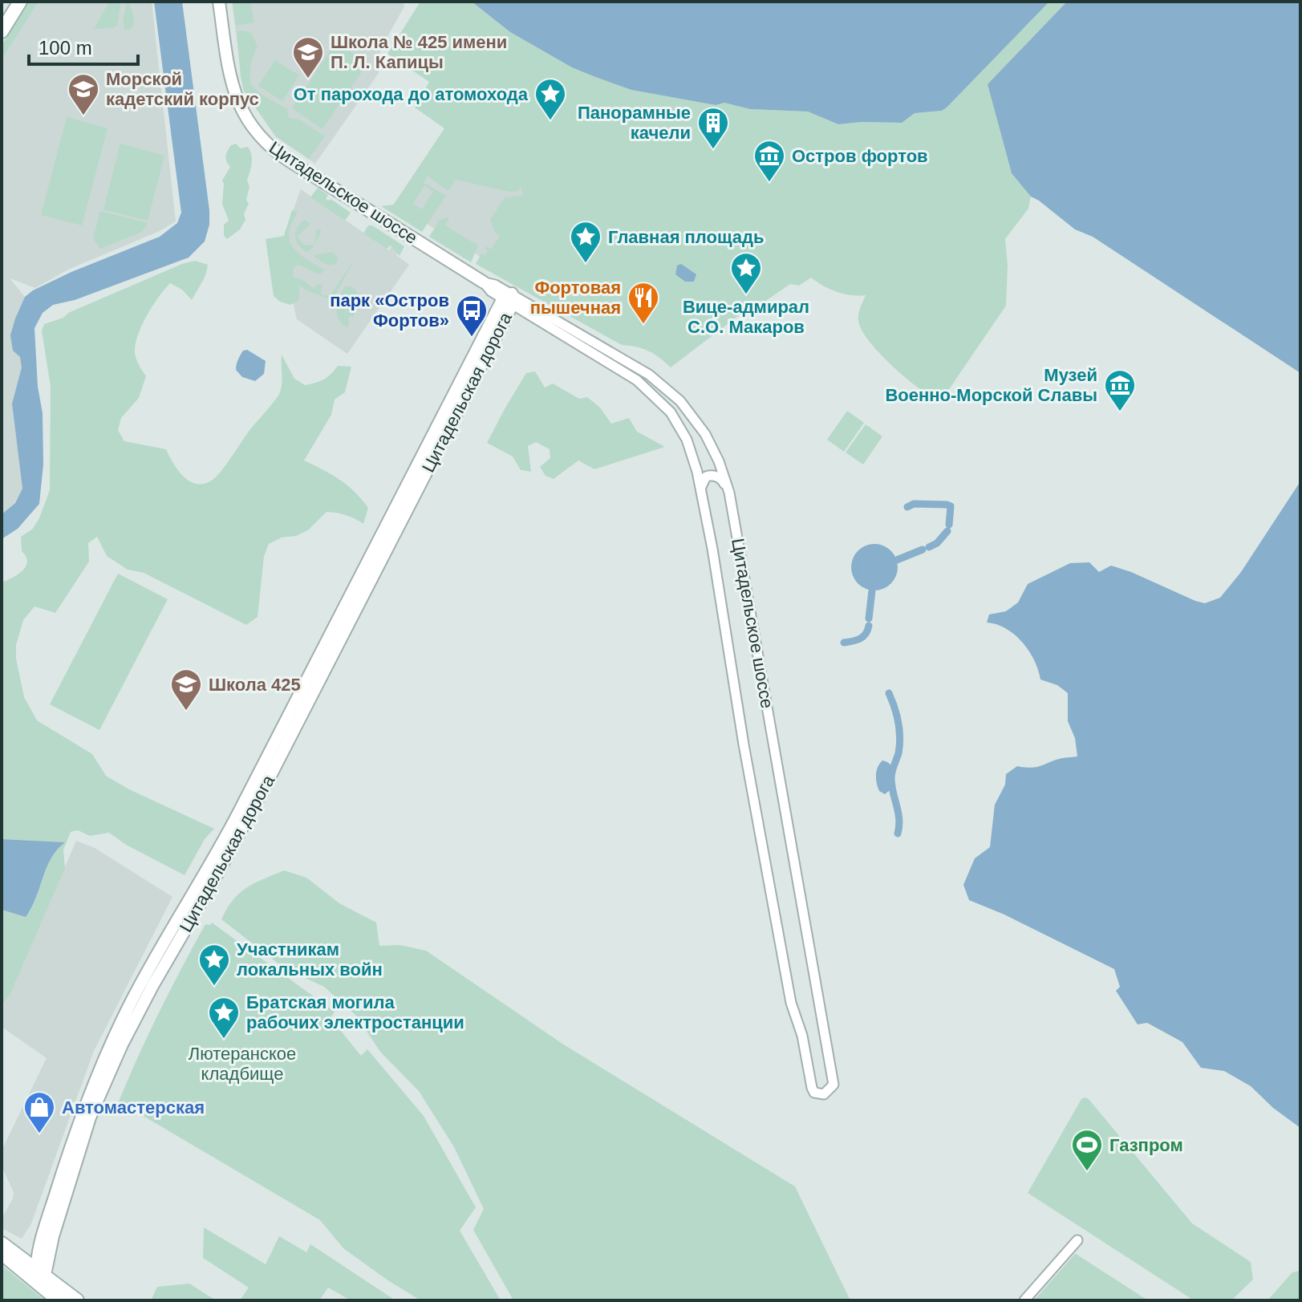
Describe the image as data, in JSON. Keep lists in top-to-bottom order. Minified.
{"streets":{"street":["Цитадельское шоссе","Цитадельская дорога"]},"crossings":[["Цитадельское шоссе","Цитадельская дорога"]],"parks":["Лютеранское кладбище"],"places":{"school or university":["Школа № 425 имени П. Л. Капицы","Морской кадетский корпус","Школа 425"],"place":["От парохода до атомохода","Главная площадь","Вице-адмирал С.О. Макаров","Участникам локальных войн","Братская могила рабочих электростанции"],"building":["Панорамные качели"],"museum":["Остров фортов","Музей Военно-Морской Славы"],"restaurant":["Фортовая пышечная"],"bus stop":["парк «Остров Фортов»"],"shop":["Автомастерская"],"sports":["Газпром"]},"scale_bar":"100 m"}
